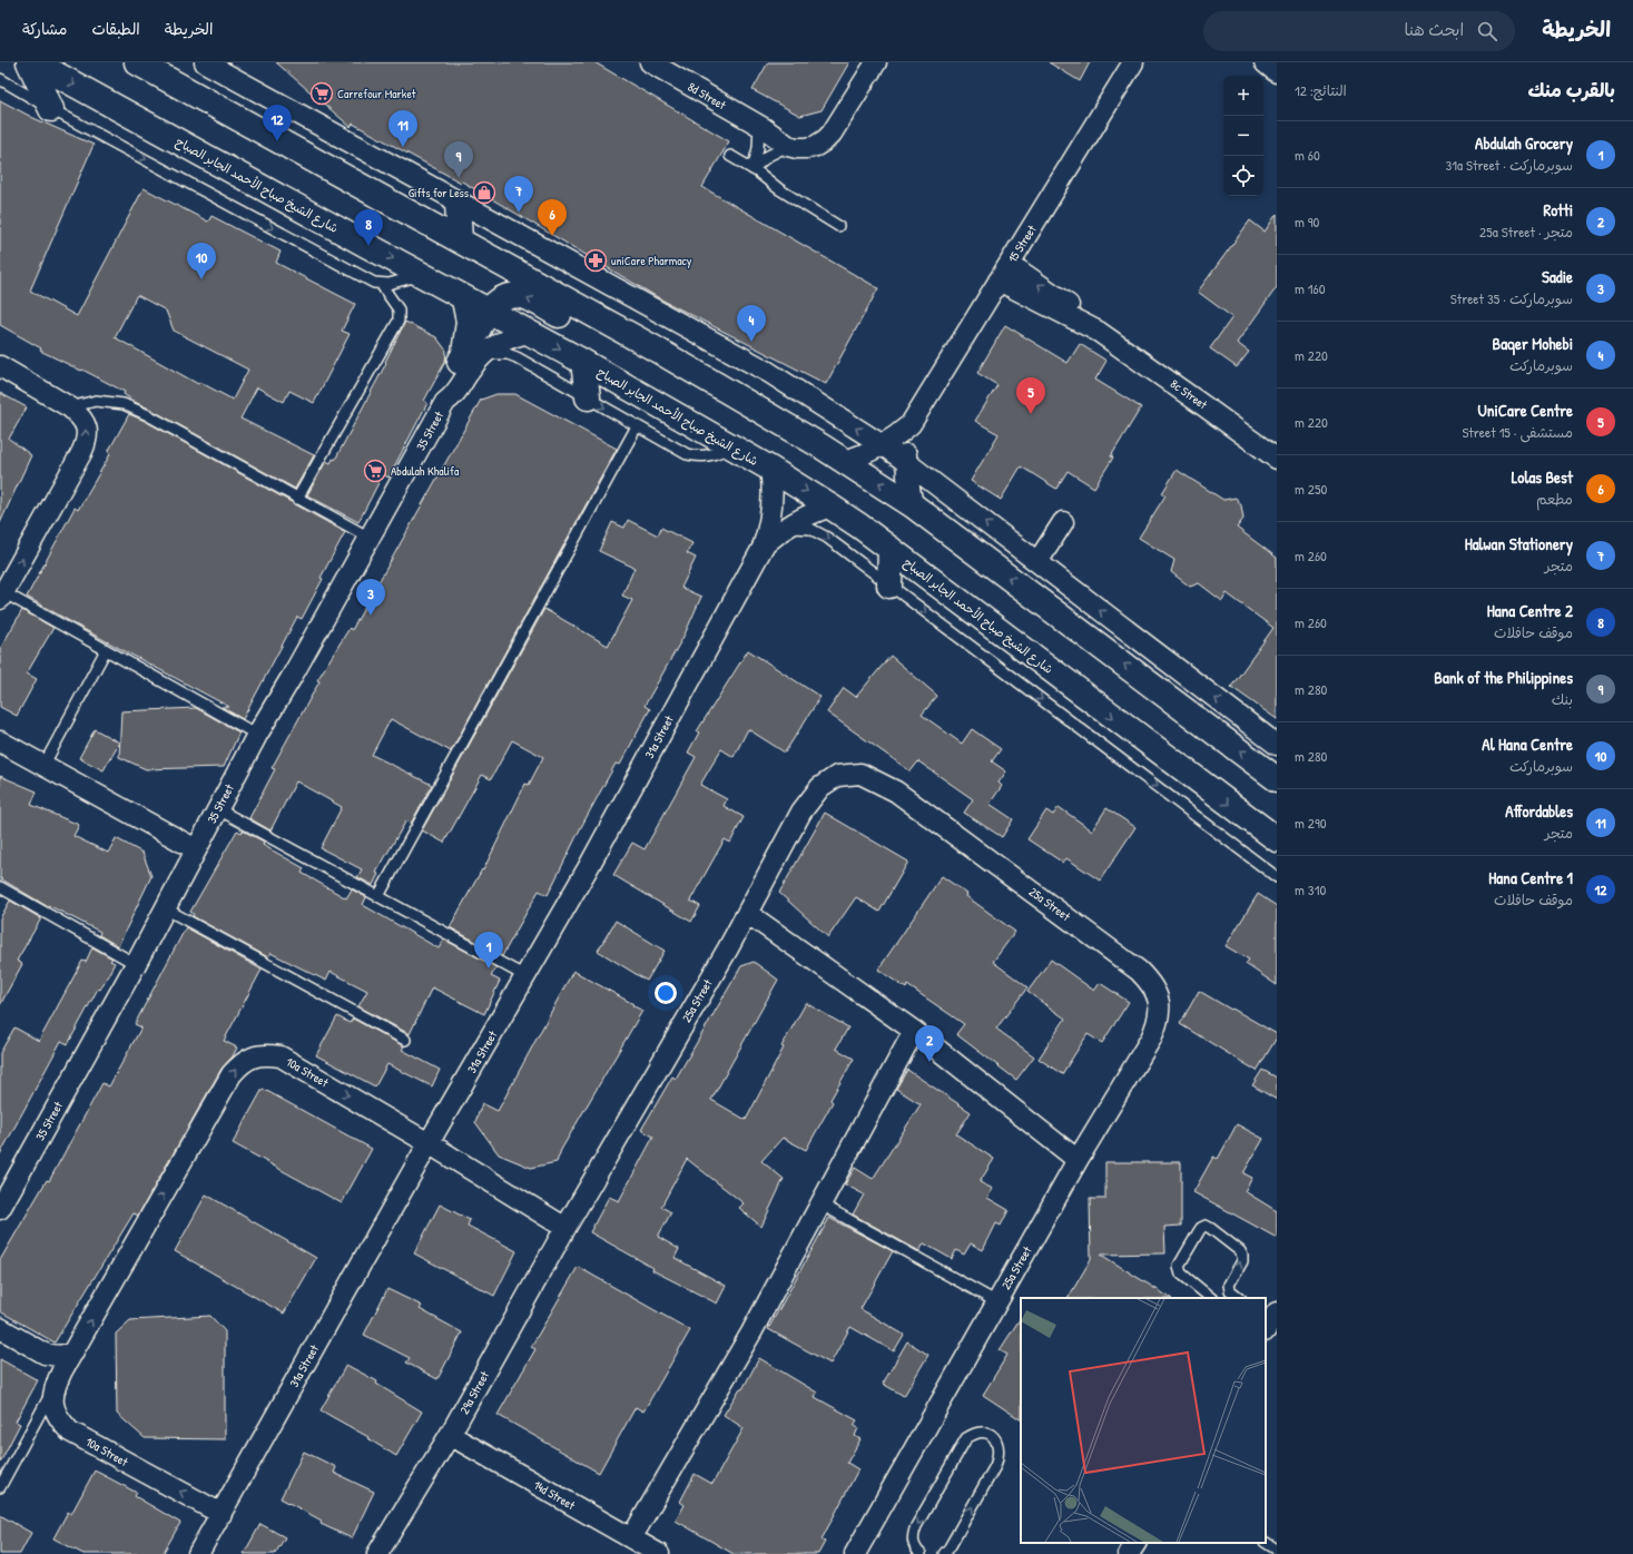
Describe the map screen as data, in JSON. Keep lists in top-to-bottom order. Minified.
{"streets":{"main road":["شارع الشيخ صباح الأحمد الجابر الصباح"],"street":["8d Street","15 Street","8c Street","35 Street","31a Street","25a Street","10a Street","29a Street","14d Street"]},"crossings":[["شارع الشيخ صباح الأحمد الجابر الصباح","35 Street"],["شارع الشيخ صباح الأحمد الجابر الصباح","31a Street"],["15 Street","8c Street"],["31a Street","10a Street"],["25a Street","10a Street"],["25a Street","29a Street"],["10a Street","29a Street"],["29a Street","14d Street"]],"places":{"supermarket":["Carrefour Market","Abdulah Khalifa"],"shop":["Gifts for Less"],"pharmacy":["uniCare Pharmacy"]},"page":{"header":"الخريطة","search":"ابحث هنا","nav":["الخريطة","الطبقات","مشاركة"],"heading":["بالقرب منك","النتائج: 12"],"map_buttons":["+","−"],"pins":["12","11","9","7","6","8","10","4","5","3","1","2"],"list":[{"mark":"1","name":"Abdulah Grocery","note":"سوبرماركت · 31a Street","value":"60 m"},{"mark":"2","name":"Rotti","note":"متجر · 25a Street","value":"90 m"},{"mark":"3","name":"Sadie","note":"سوبرماركت · 35 Street","value":"160 m"},{"mark":"4","name":"Baqer Mohebi","note":"سوبرماركت","value":"220 m"},{"mark":"5","name":"UniCare Centre","note":"مستشفى · 15 Street","value":"220 m"},{"mark":"6","name":"Lolas Best","note":"مطعم","value":"250 m"},{"mark":"7","name":"Halwan Stationery","note":"متجر","value":"260 m"},{"mark":"8","name":"Hana Centre 2","note":"موقف حافلات","value":"260 m"},{"mark":"9","name":"Bank of the Philippines","note":"بنك","value":"280 m"},{"mark":"10","name":"Al Hana Centre","note":"سوبرماركت","value":"280 m"},{"mark":"11","name":"Affordables","note":"متجر","value":"290 m"},{"mark":"12","name":"Hana Centre 1","note":"موقف حافلات","value":"310 m"}]}}
